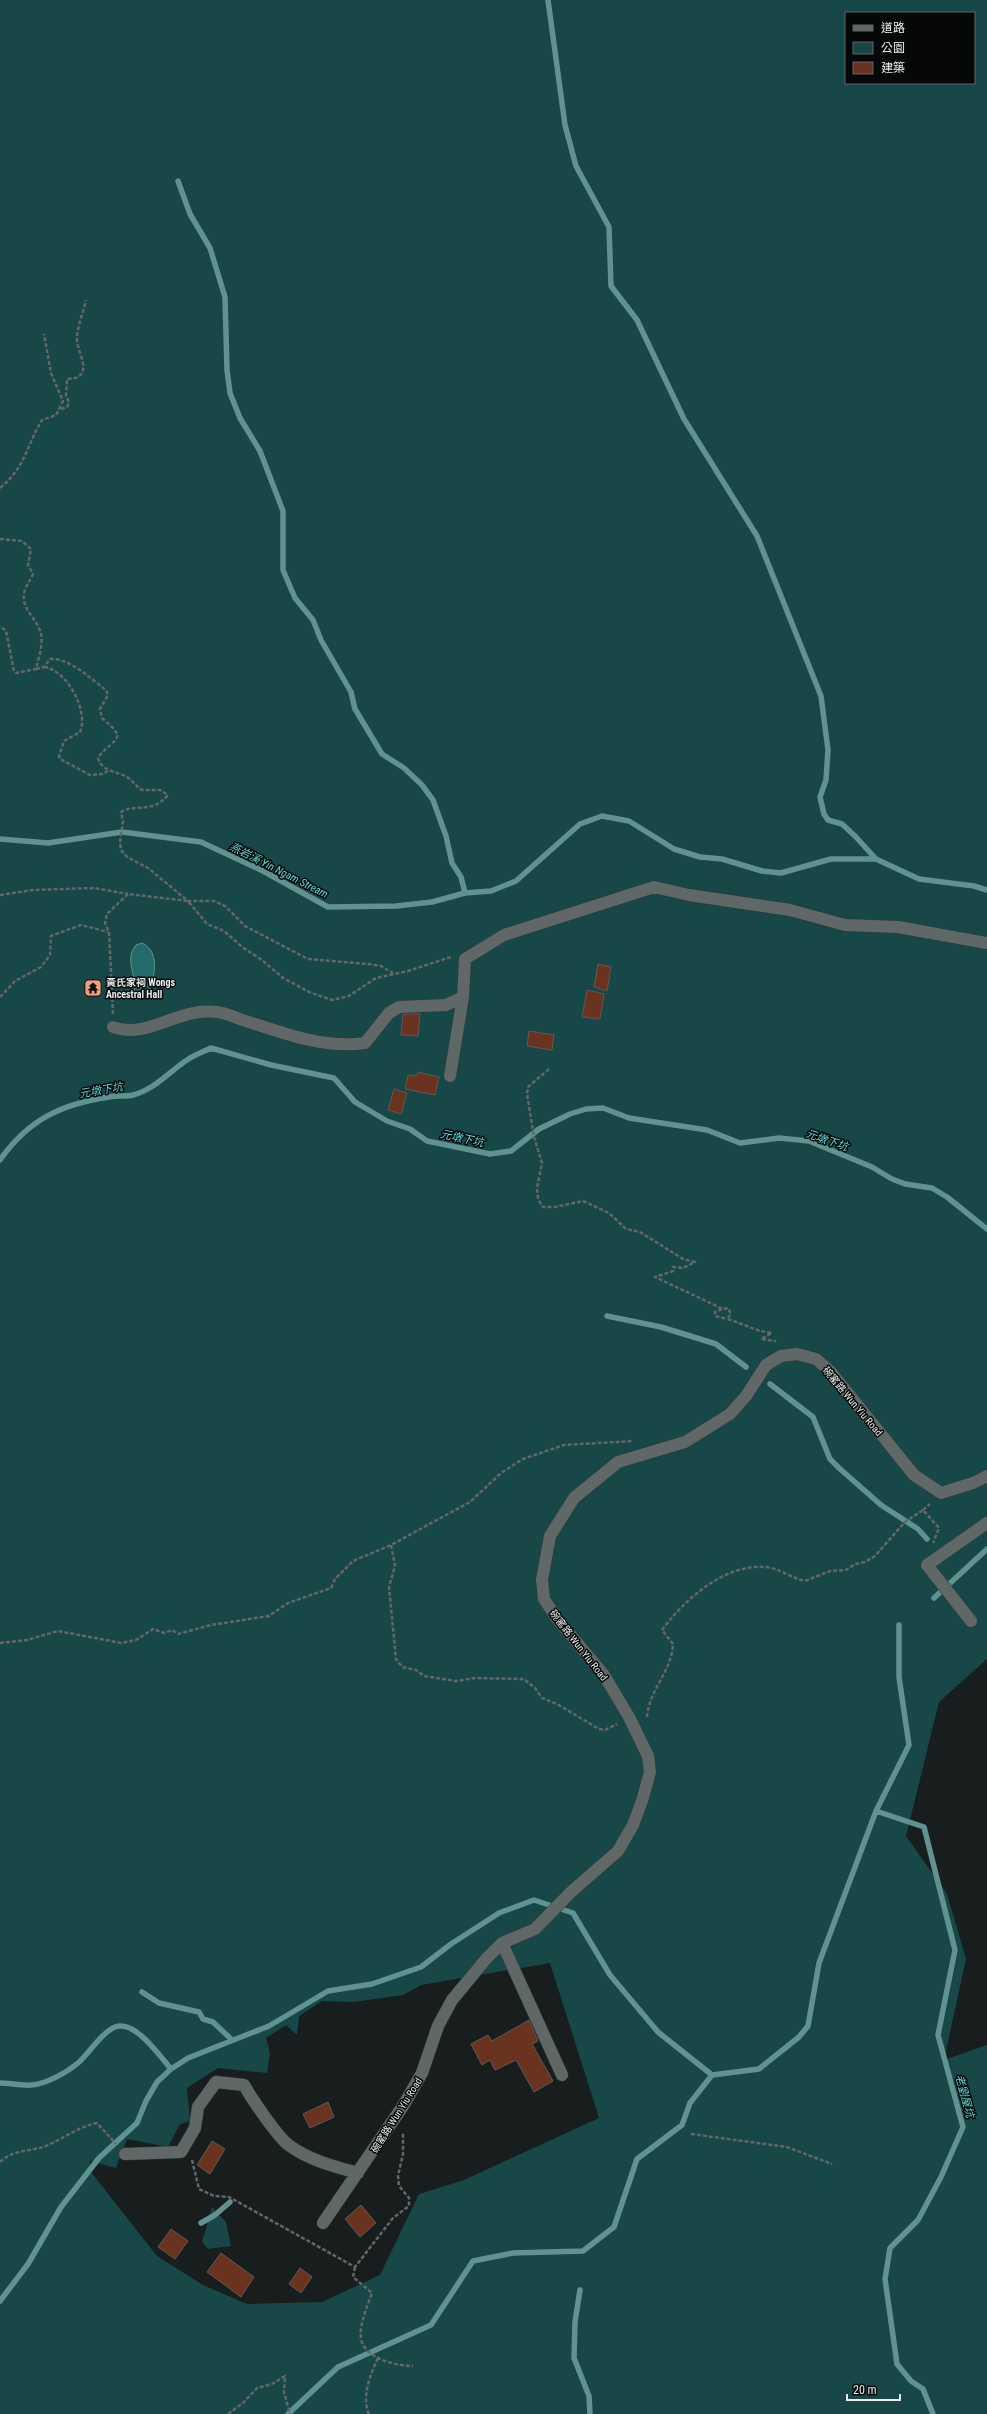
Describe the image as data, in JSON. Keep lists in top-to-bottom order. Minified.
{"streets":{"street":["碗窰路 Wun Yiu Road"]},"water":["燕岩溪 Yin Ngam Stream","元墩下坑","老劉屋坑"],"places":{"temple":["黃氏家祠 Wongs Ancestral Hall"]},"legend":["道路","公園","建築"],"scale_bar":"20 m"}
